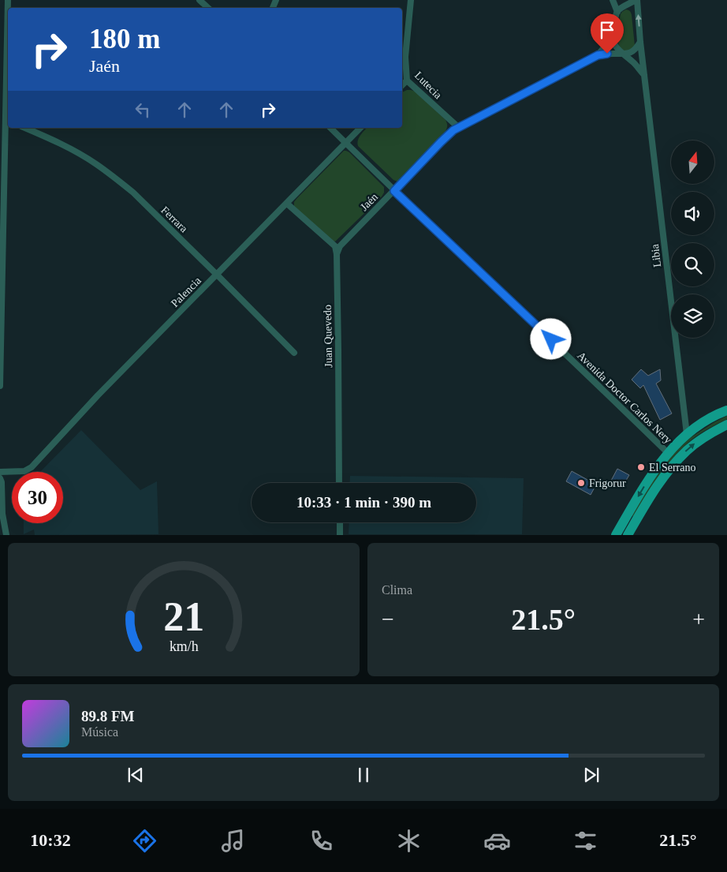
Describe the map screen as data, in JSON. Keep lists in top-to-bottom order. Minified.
{"streets":{"street":["Lutecia","Jaén","Ferrara","Libia","Palencia","Juan Quevedo","Avenida Doctor Carlos Nery"]},"crossings":[["Lutecia","Jaén"],["Jaén","Juan Quevedo"],["Jaén","Avenida Doctor Carlos Nery"],["Ferrara","Palencia"],["Palencia","Avenida Doctor Carlos Nery"]],"places":["El Serrano","Frigorur"],"north":"top","page":{"turn":["180 m","Jaén"],"limit":"30","trip":"10:33 · 1 min · 390 m","tile":"Clima","heat":["−","21.5°","+"],"song":["89.8 FM","Música"],"tabs":["10:32","21.5°"],"gauge":["21","km/h"]}}
